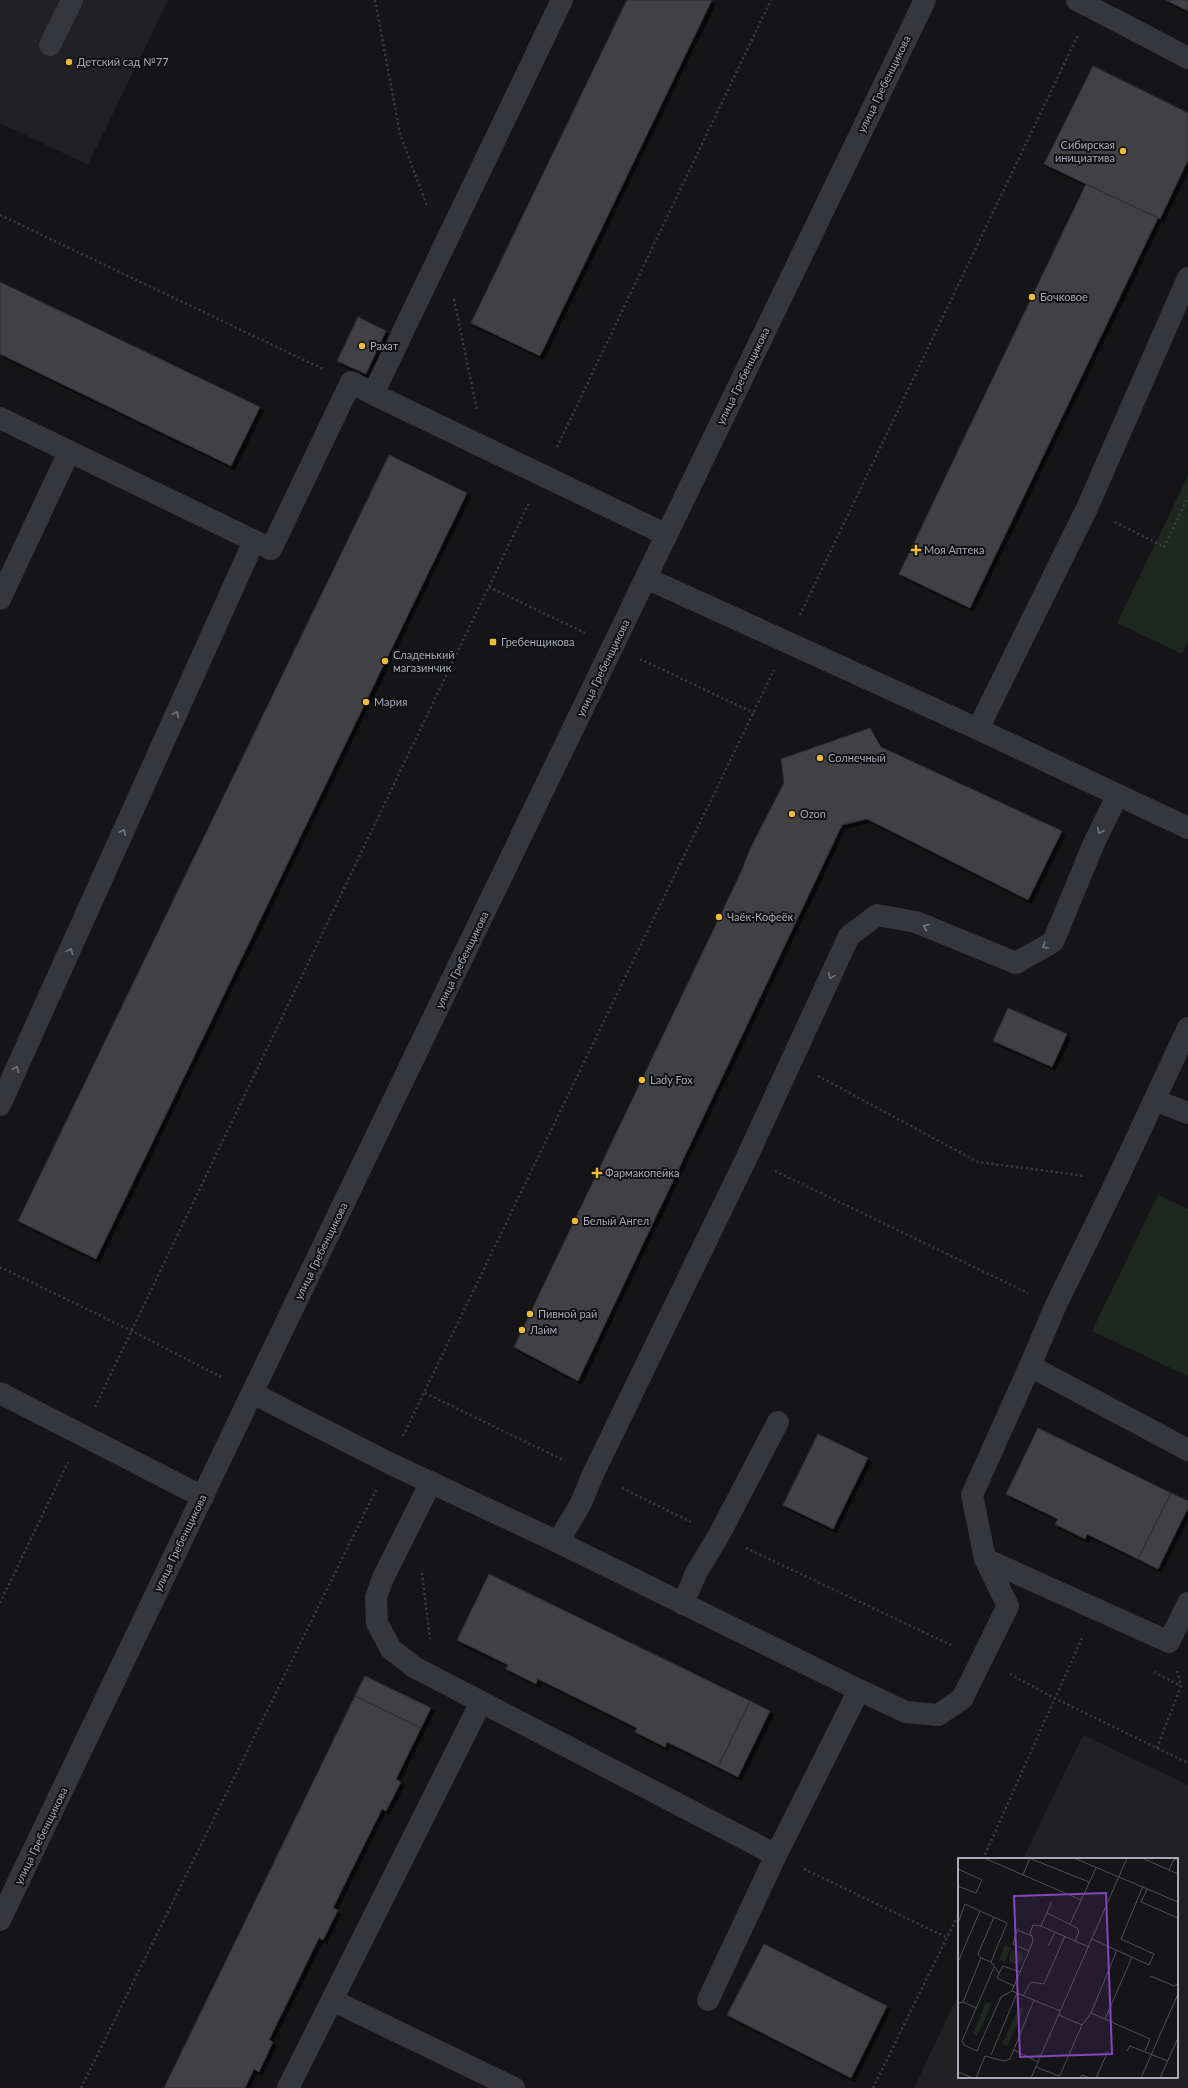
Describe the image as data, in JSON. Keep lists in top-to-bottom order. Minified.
{"streets":{"street":["улица Гребенщикова"]},"places":{"other":["Детский сад №77","Сибирская инициатива","Бочковое","Рахат","Сладенький магазинчик","Мария","Солнечный","Ozon","Чаёк-Кофеёк","Lady Fox","Белый Ангел","Пивной рай","Лайм"],"health":["Моя Аптека","Фармакопейка"],"transit":["Гребенщикова"]}}
